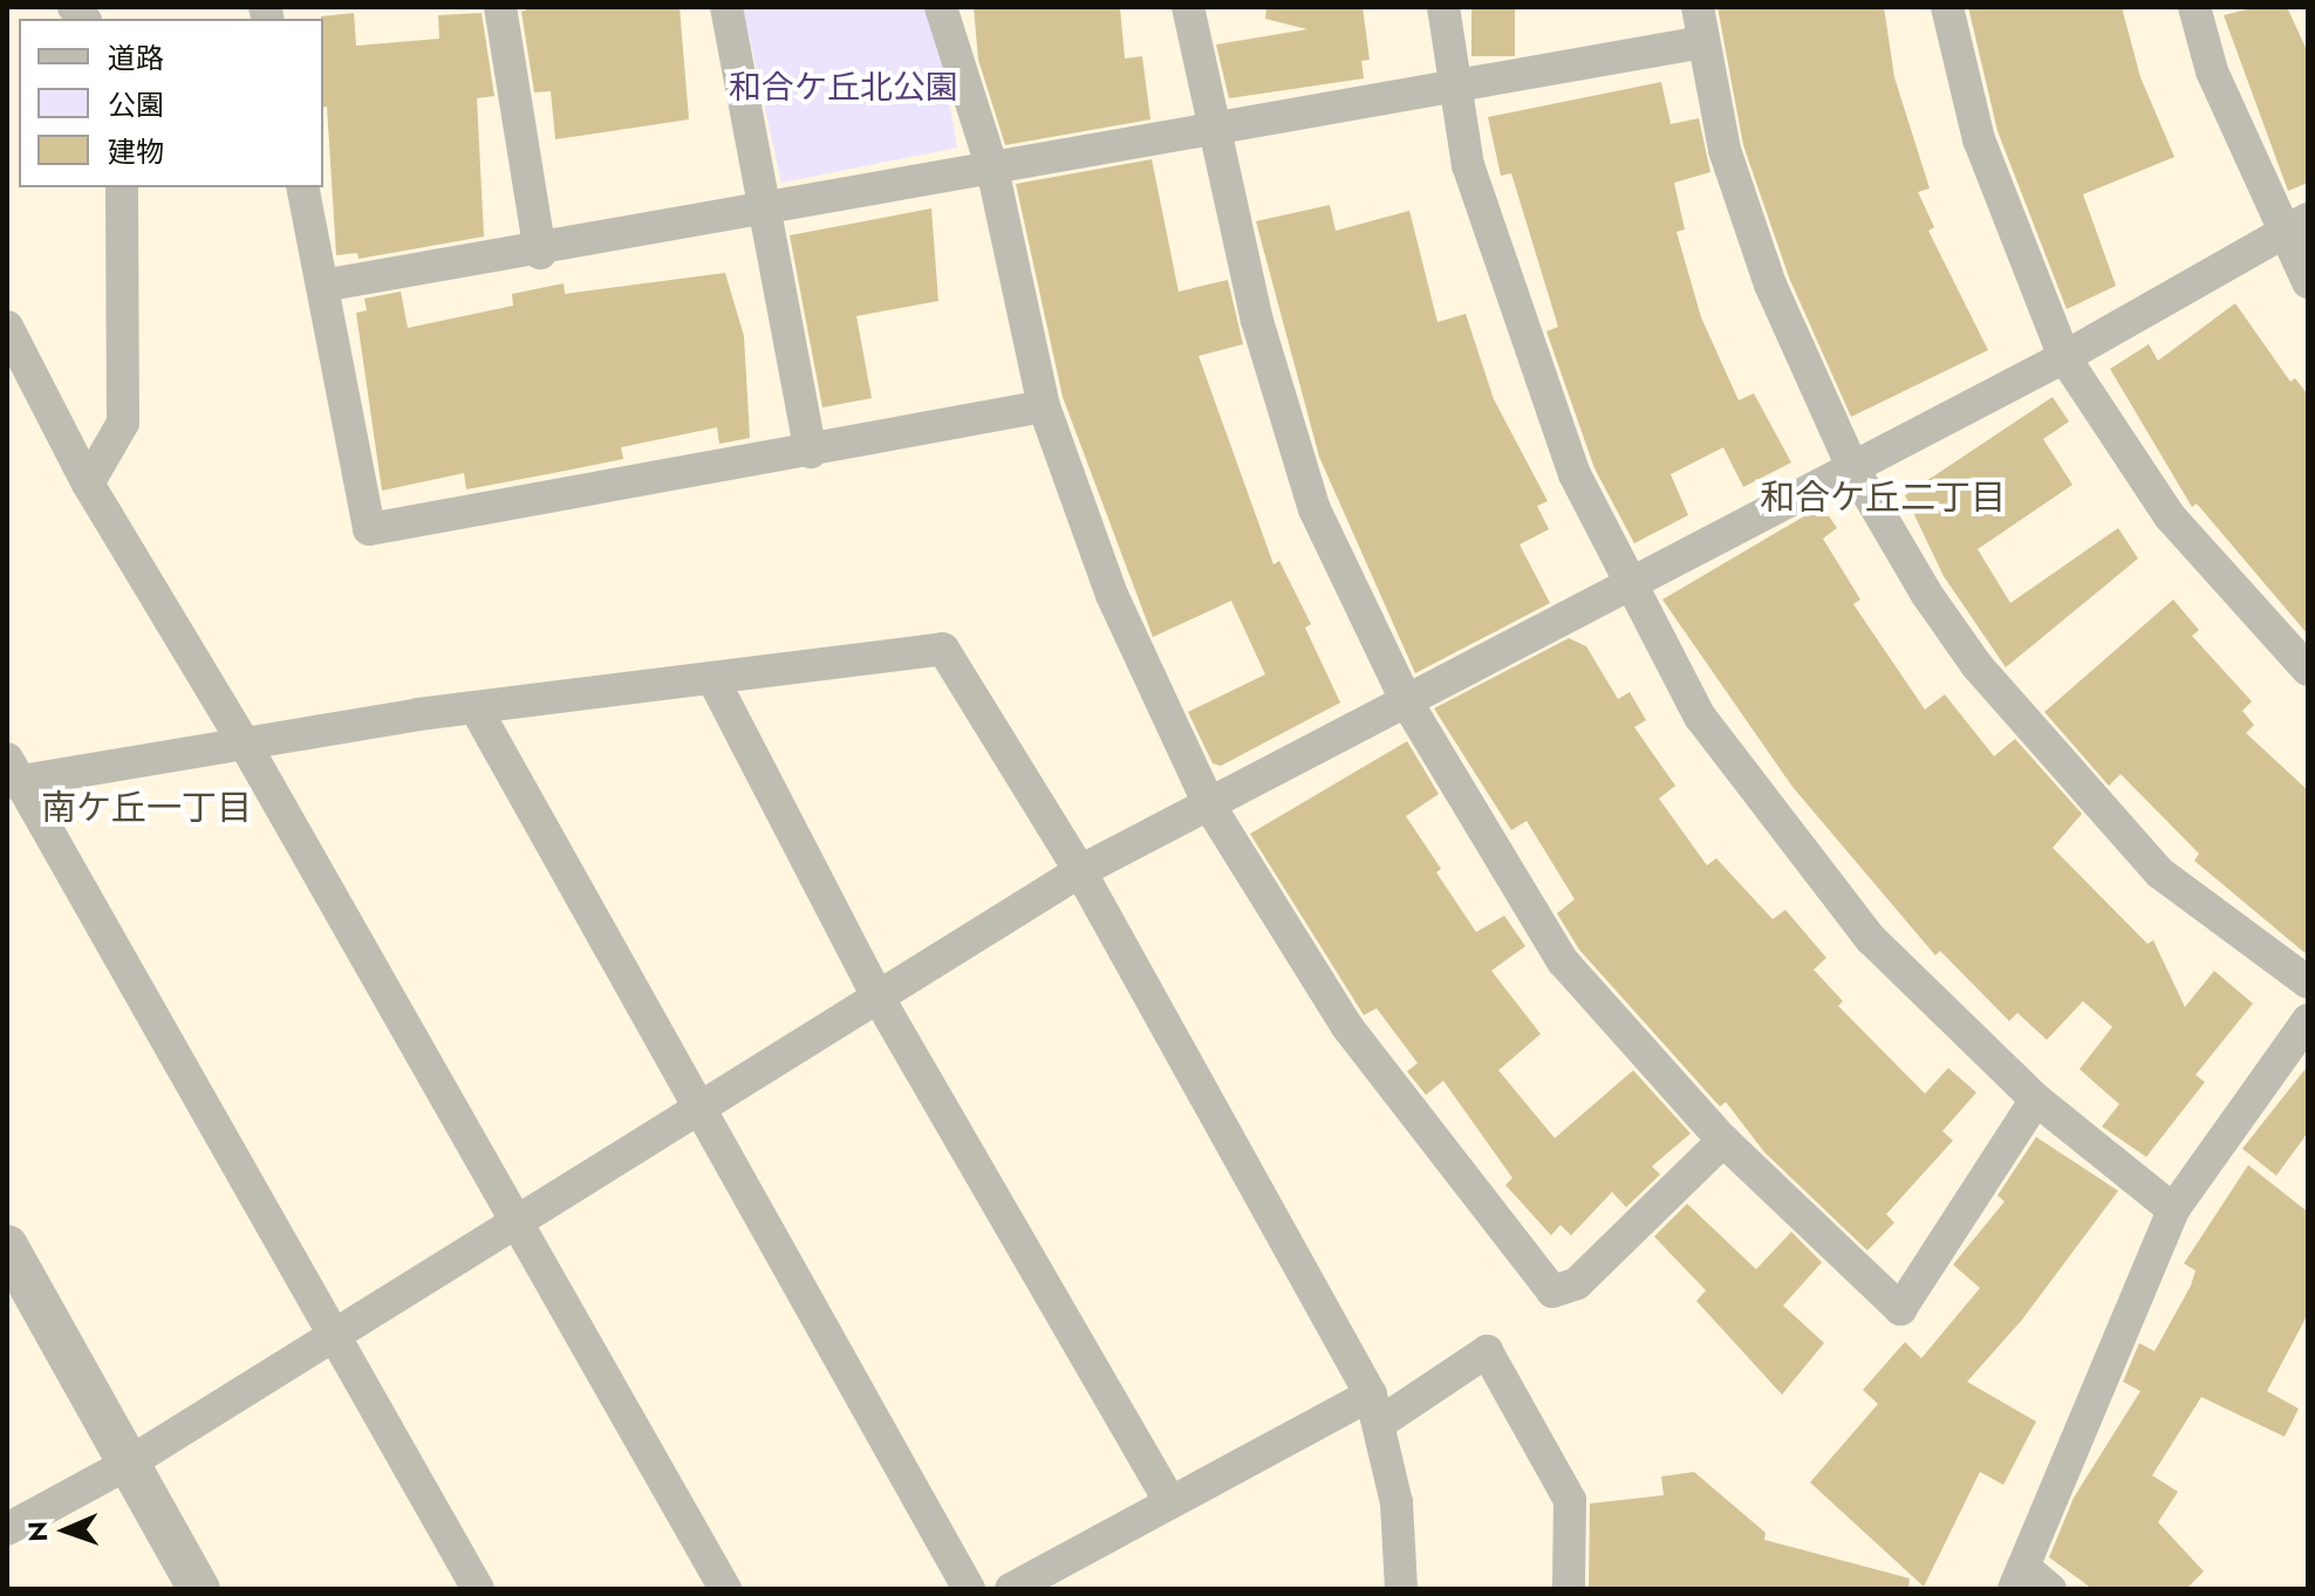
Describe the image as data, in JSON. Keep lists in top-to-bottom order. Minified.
{"districts":["和合ケ丘二丁目","南ケ丘一丁目"],"parks":["和合ケ丘北公園"],"legend":["道路","公園","建物"],"north":"left"}
